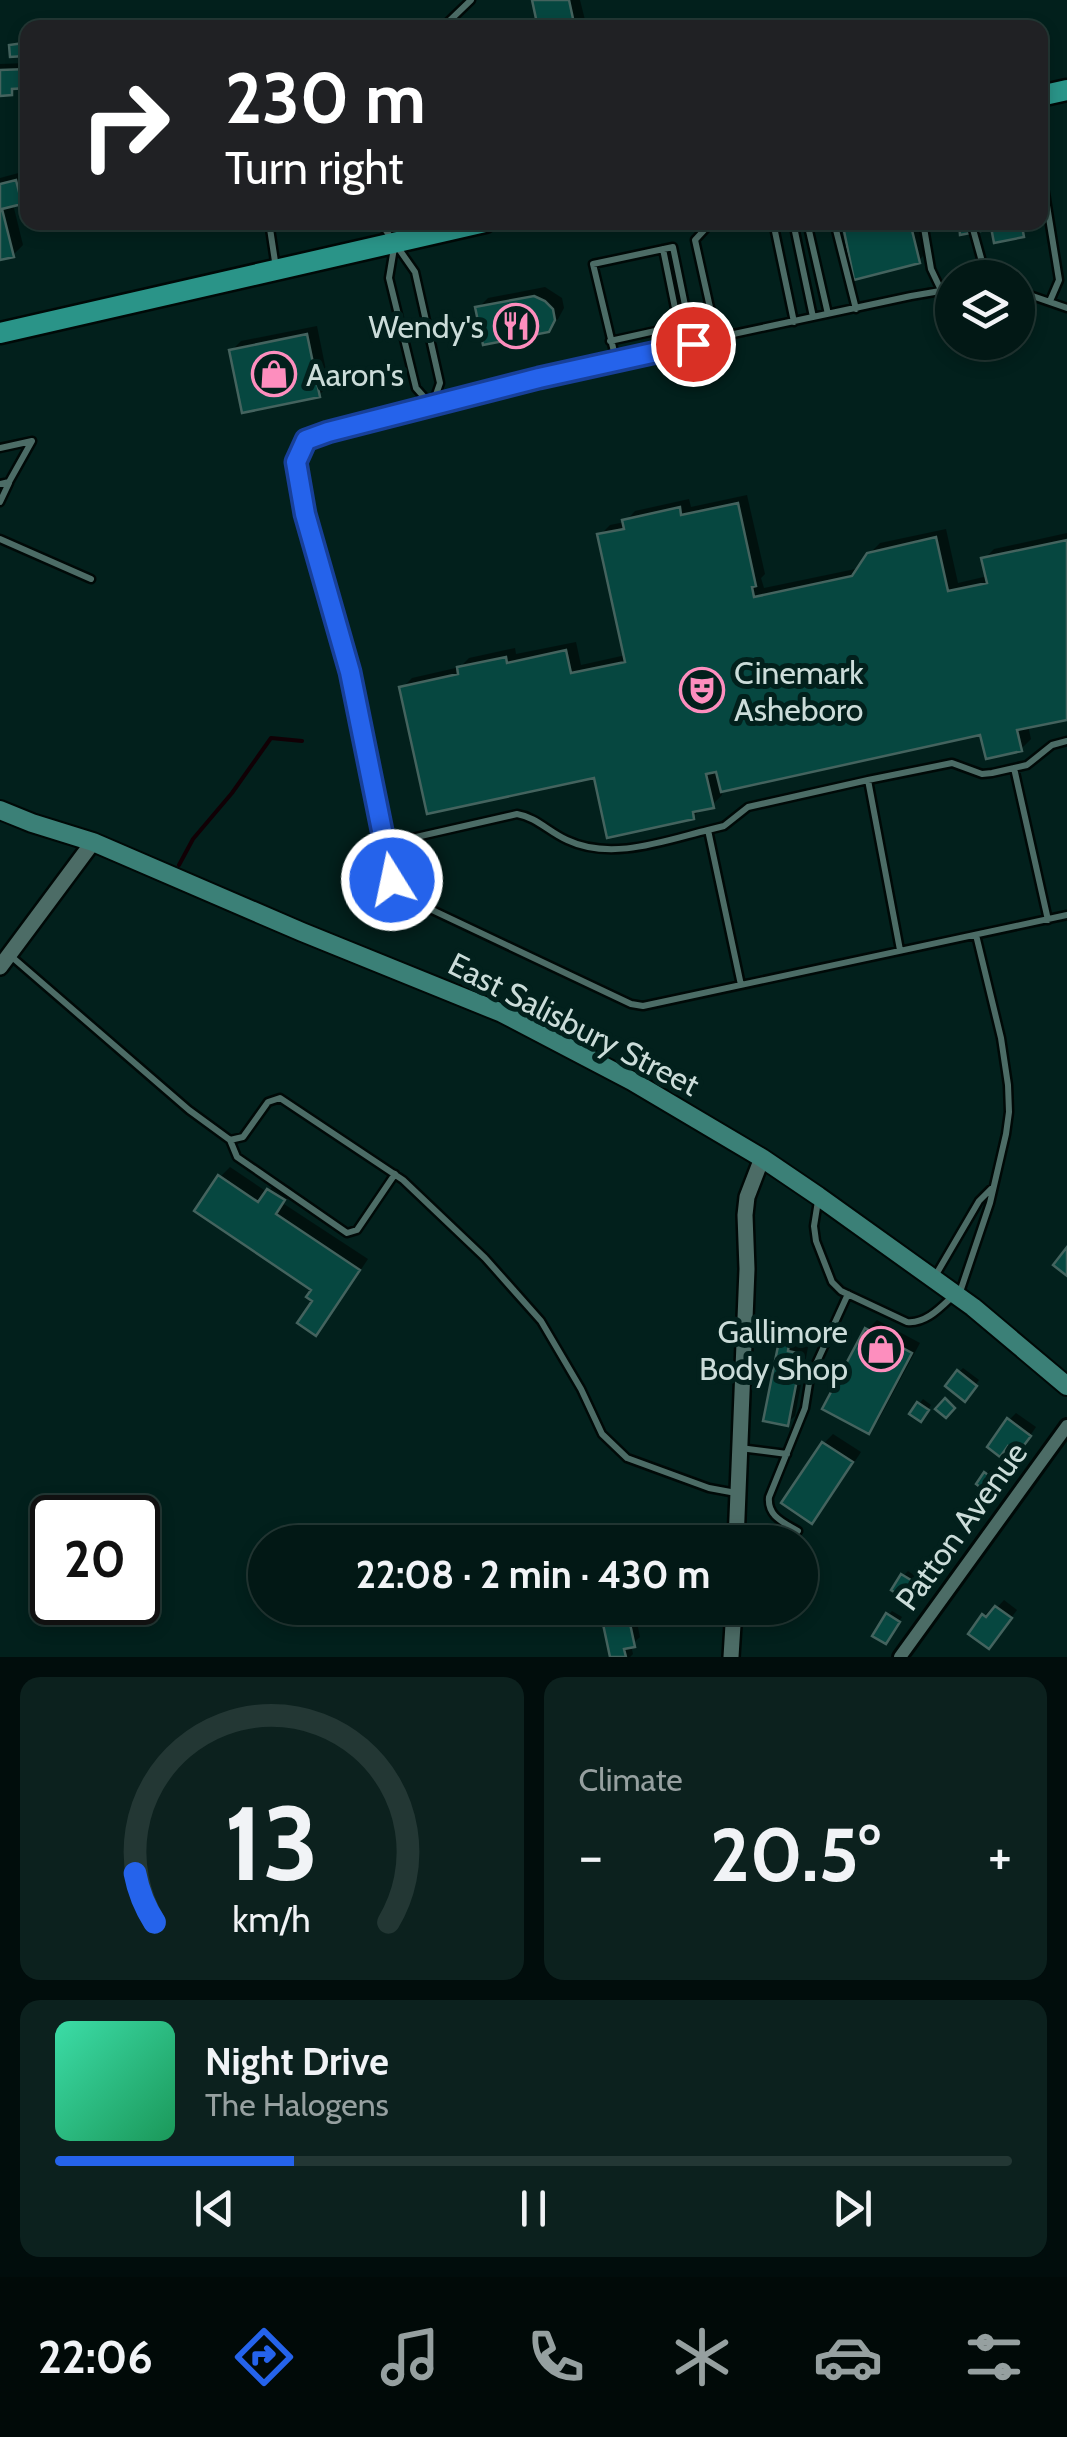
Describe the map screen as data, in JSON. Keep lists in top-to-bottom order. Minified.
{"streets":{"main road":["East Salisbury Street"],"street":["Patton Avenue"]},"places":{"restaurant":["Wendy's"],"shop":["Aaron's","Gallimore Body Shop"],"theatre":["Cinemark Asheboro"]},"page":{"turn":["230 m","Turn right"],"limit":"20","trip":"22:08 · 2 min · 430 m","tile":"Climate","heat":["−","20.5°","+"],"song":["Night Drive","The Halogens"],"tabs":"22:06","gauge":["13","km/h"]}}
